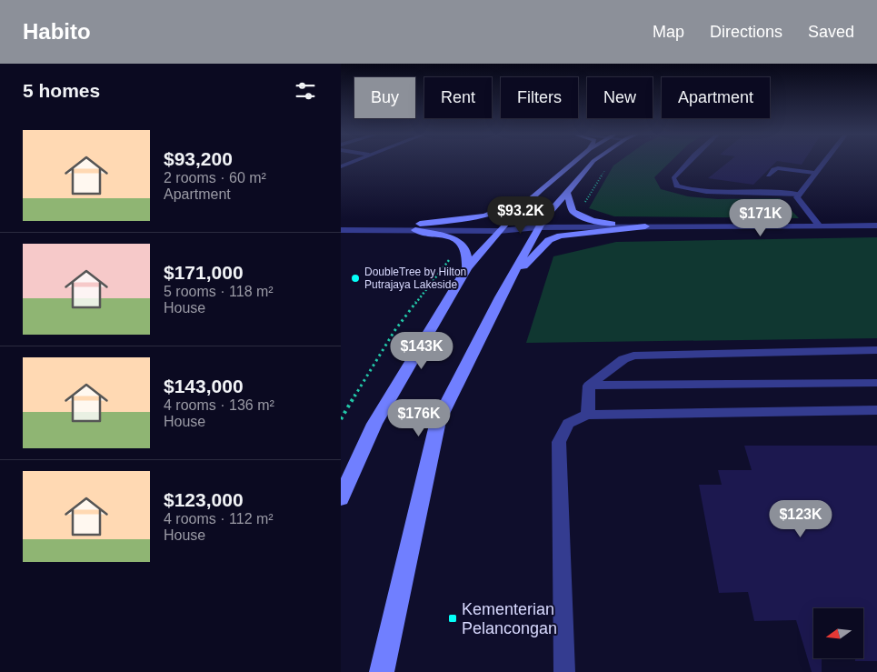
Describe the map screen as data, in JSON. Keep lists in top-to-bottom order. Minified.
{"places":{"other":["DoubleTree by Hilton Putrajaya Lakeside"],"transit":["Kementerian Pelancongan"]},"north":"left","page":{"header":"Habito","nav":["Map","Directions","Saved"],"heading":"5 homes","chip":["Buy","Rent","Filters","New","Apartment"],"list":[{"name":"$93,200","note":"2 rooms · 60 m² · Apartment"},{"name":"$171,000","note":"5 rooms · 118 m² · House"},{"name":"$143,000","note":"4 rooms · 136 m² · House"},{"name":"$123,000","note":"4 rooms · 112 m² · House"}],"price":["$93.2K","$171K","$143K","$176K","$123K"]}}
